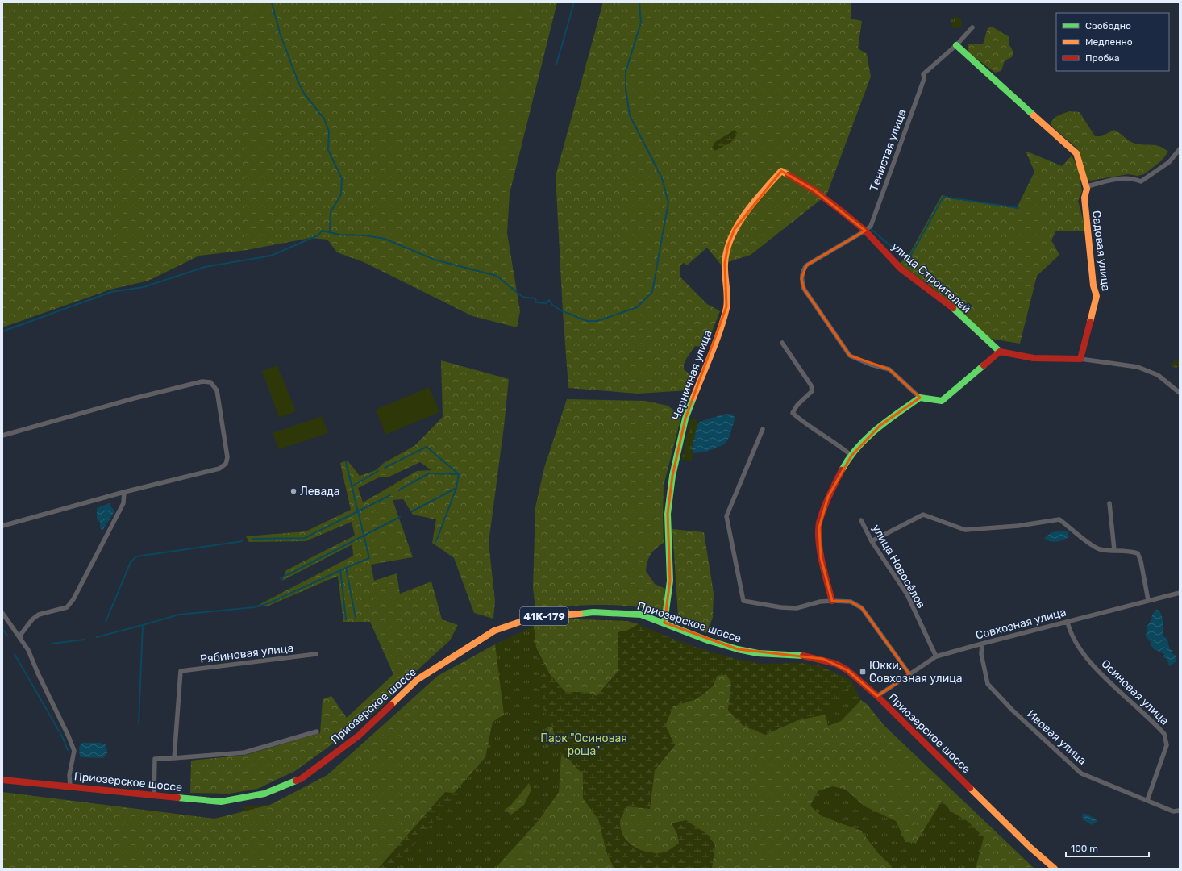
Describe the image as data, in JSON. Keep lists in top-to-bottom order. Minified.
{"streets":{"street":["Тенистая улица","Садовая улица","улица Строителей","Черничная улица","улица Новосёлов","41К-179","Приозерское шоссе","Совхозная улица","Рябиновая улица","Осиновая улица","Ивовая улица"]},"crossings":[["Тенистая улица","Садовая улица"],["Тенистая улица","улица Строителей"],["улица Строителей","Черничная улица"],["Черничная улица","Приозерское шоссе"],["улица Новосёлов","Совхозная улица"],["Приозерское шоссе","Совхозная улица"],["Совхозная улица","Осиновая улица"],["Совхозная улица","Ивовая улица"],["Осиновая улица","Ивовая улица"]],"parks":["Парк \"Осиновая роща\""],"places":{"other":["Левада"],"transit":["Юкки, Совхозная улица"]},"legend":["Свободно","Медленно","Пробка"],"scale_bar":"100 m"}
